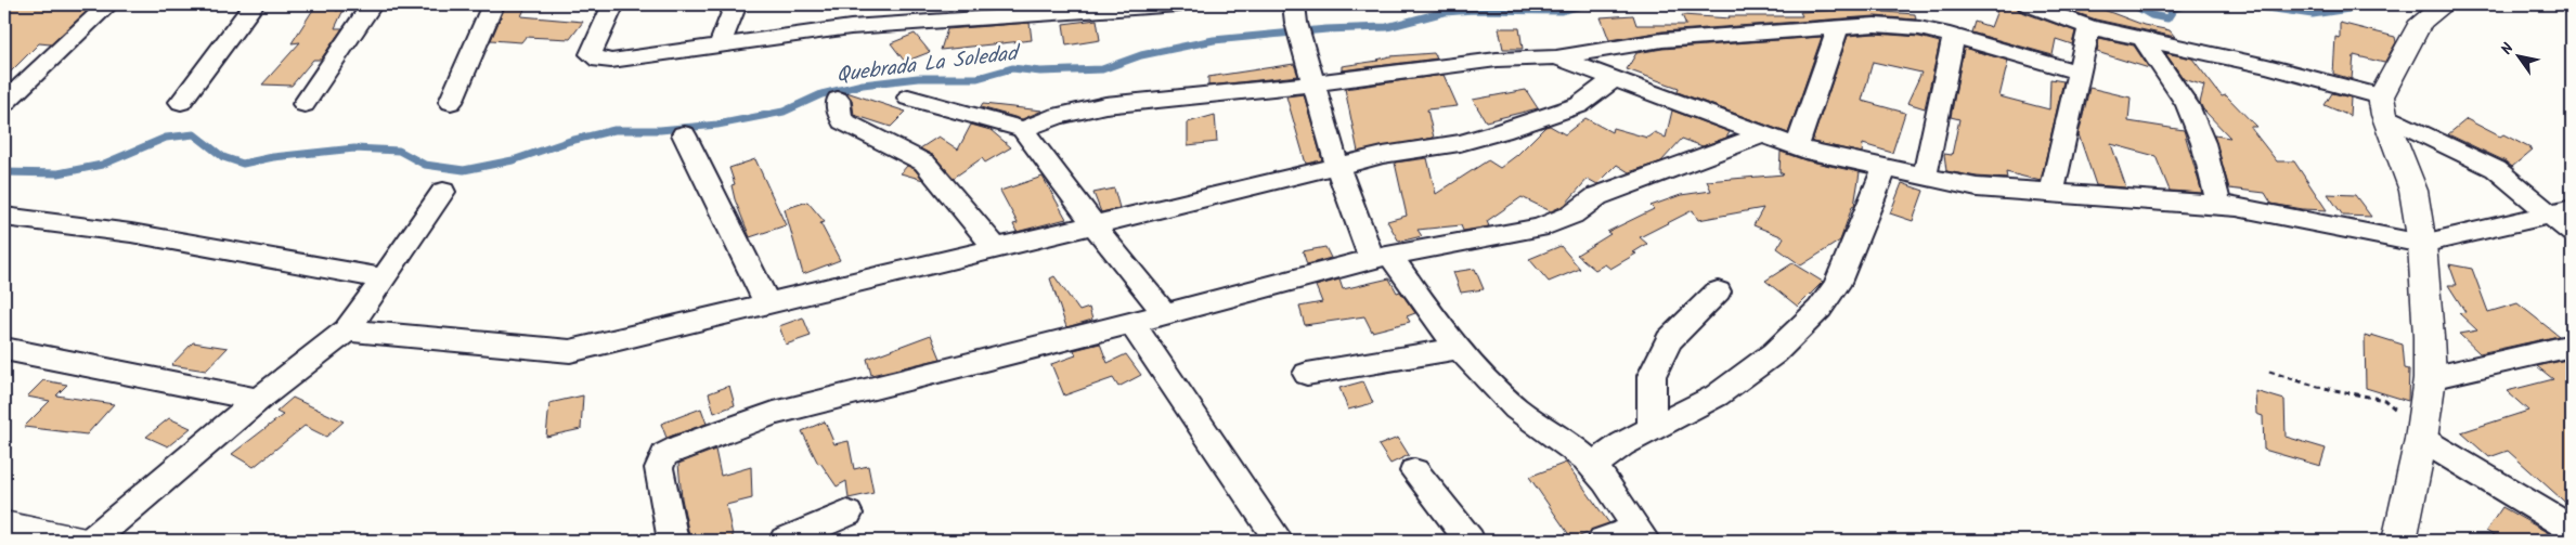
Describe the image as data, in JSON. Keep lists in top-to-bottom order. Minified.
{"water":["Quebrada La Soledad"],"north":"top left"}
